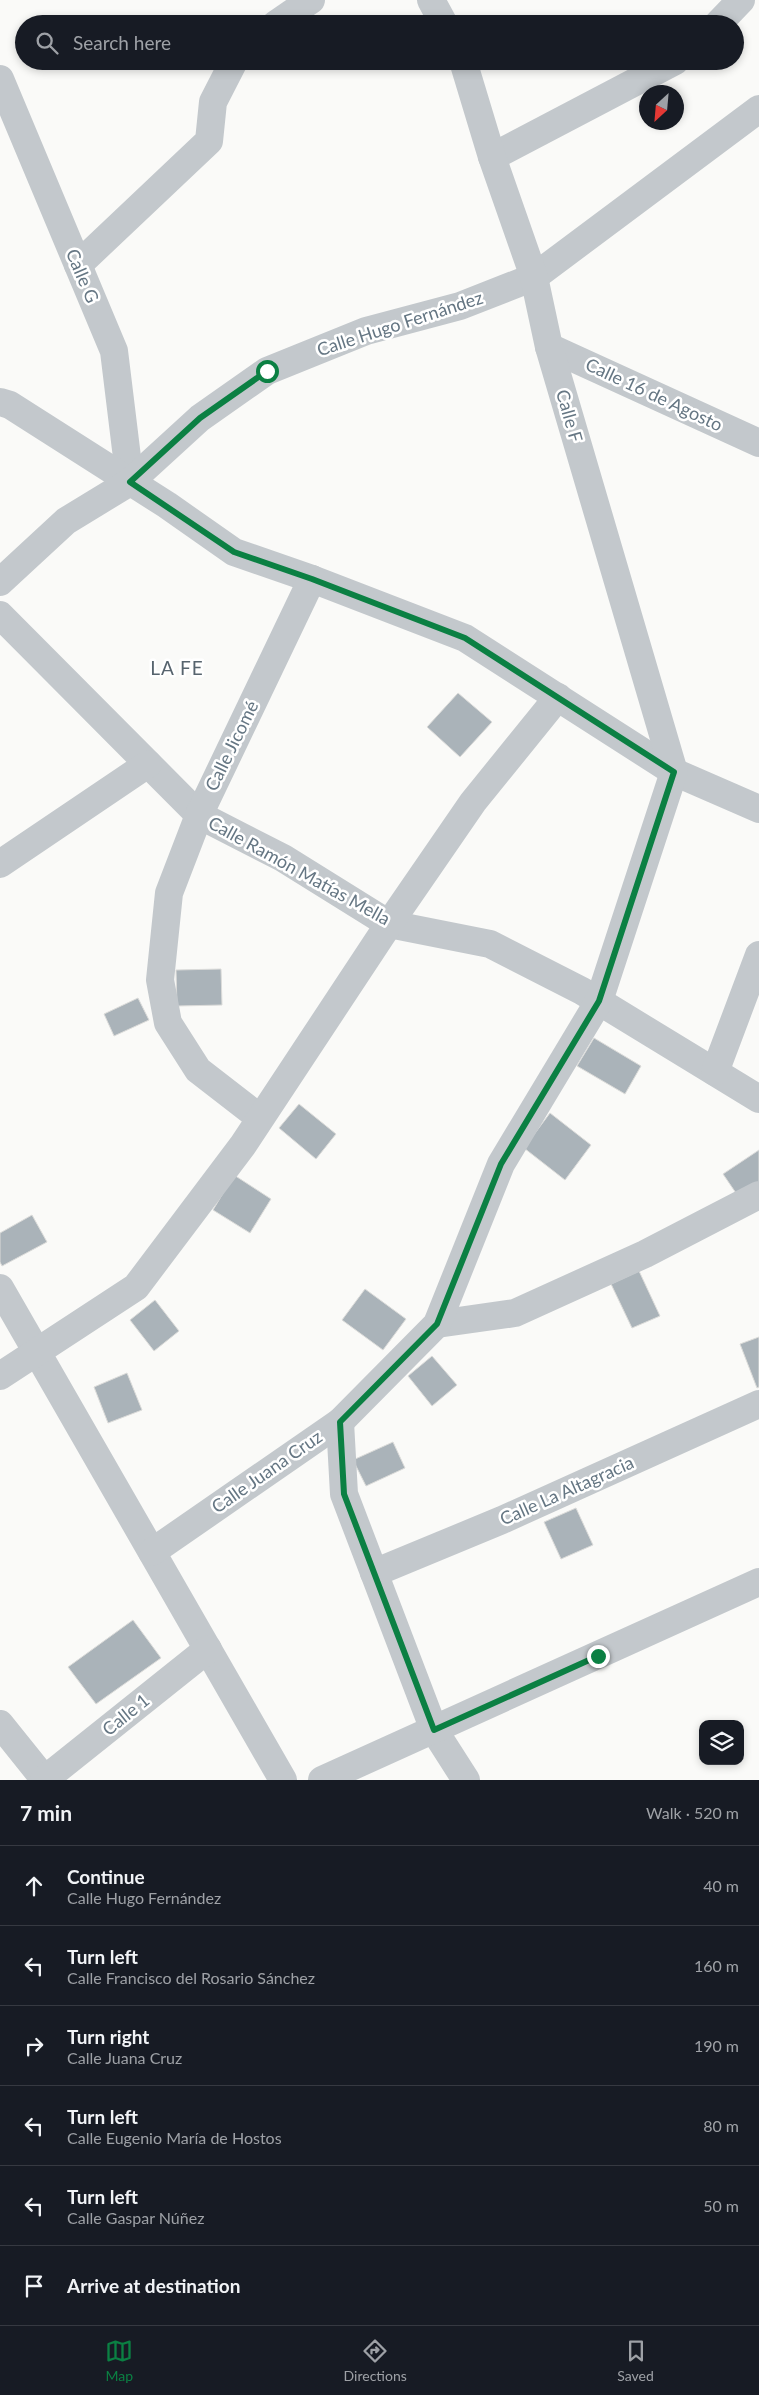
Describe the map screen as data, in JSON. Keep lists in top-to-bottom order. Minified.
{"streets":{"street":["Calle G","Calle Hugo Fernández","Calle 16 de Agosto","Calle F","Calle Jicomé","Calle Ramón Matías Mella","Calle Juana Cruz","Calle La Altagracia","Calle 1"]},"crossings":[["Calle G","Calle Hugo Fernández"],["Calle Hugo Fernández","Calle F"],["Calle 16 de Agosto","Calle F"],["Calle F","Calle Juana Cruz"],["Calle Jicomé","Calle Ramón Matías Mella"],["Calle Ramón Matías Mella","Calle Juana Cruz"]],"districts":["LA FE"],"north":"bottom left","page":{"search":"Search here","heading":["7 min","Walk · 520 m"],"list":[["Continue","Calle Hugo Fernández","40 m"],["Turn left","Calle Francisco del Rosario Sánchez","160 m"],["Turn right","Calle Juana Cruz","190 m"],["Turn left","Calle Eugenio María de Hostos","80 m"],["Turn left","Calle Gaspar Núñez","50 m"],"Arrive at destination"],"nav":["Map","Directions","Saved"]}}
